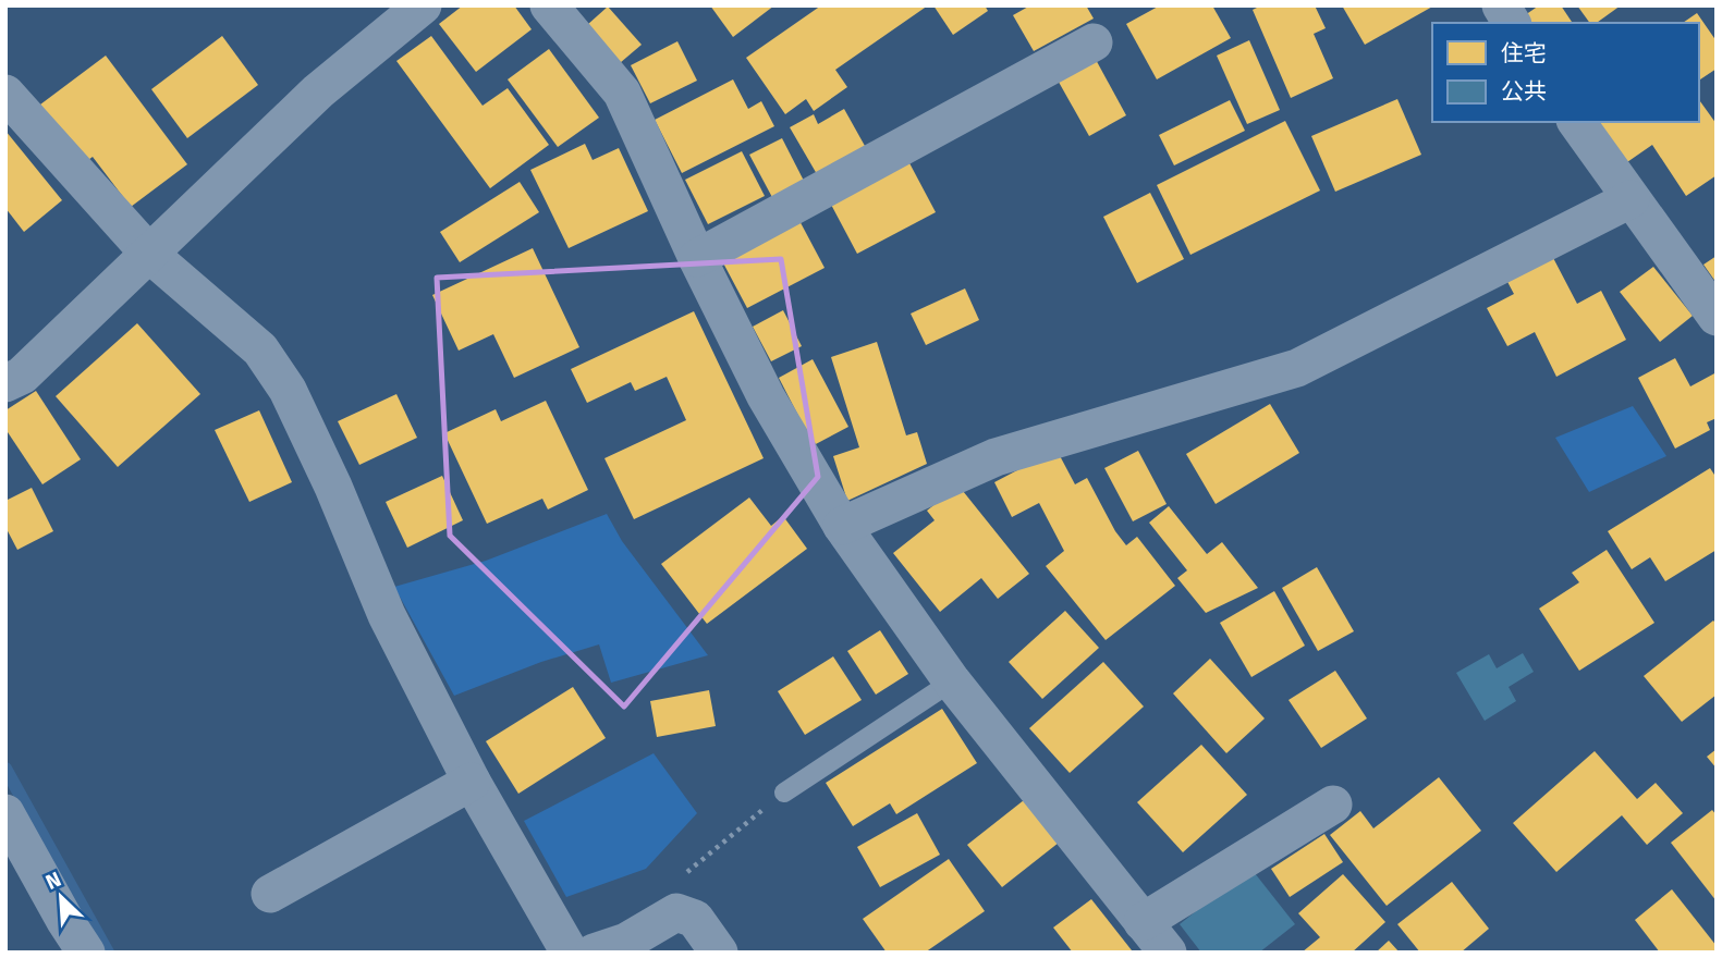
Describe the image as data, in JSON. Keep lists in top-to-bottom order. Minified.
{"legend":["住宅","公共"],"north":"top left"}
